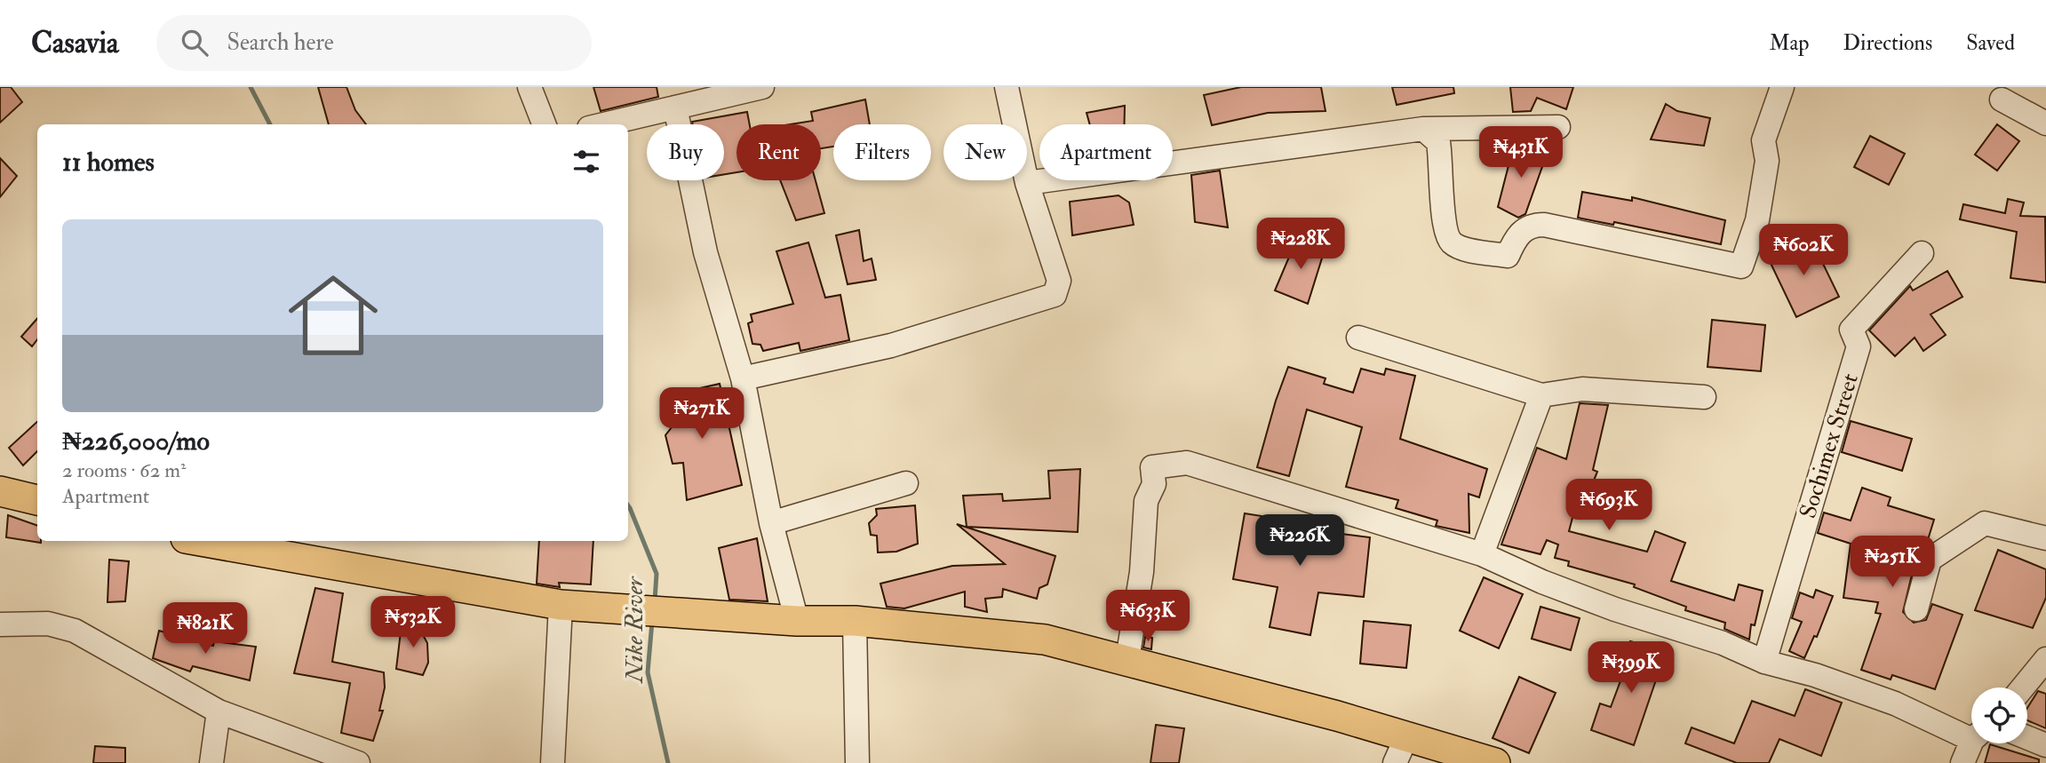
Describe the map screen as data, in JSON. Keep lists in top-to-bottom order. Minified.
{"streets":{"street":["Sochimex Street"]},"water":["Nike River"],"page":{"header":"Casavia","search":"Search here","nav":["Map","Directions","Saved"],"chip":["Buy","Rent","Filters","New","Apartment"],"heading":"11 homes","price":["₦431K","₦228K","₦602K","₦271K","₦693K","₦226K","₦251K","₦633K","₦532K","₦821K","₦399K"],"list":[{"name":"₦226,000/mo","note":"2 rooms · 62 m² · Apartment"}]}}
